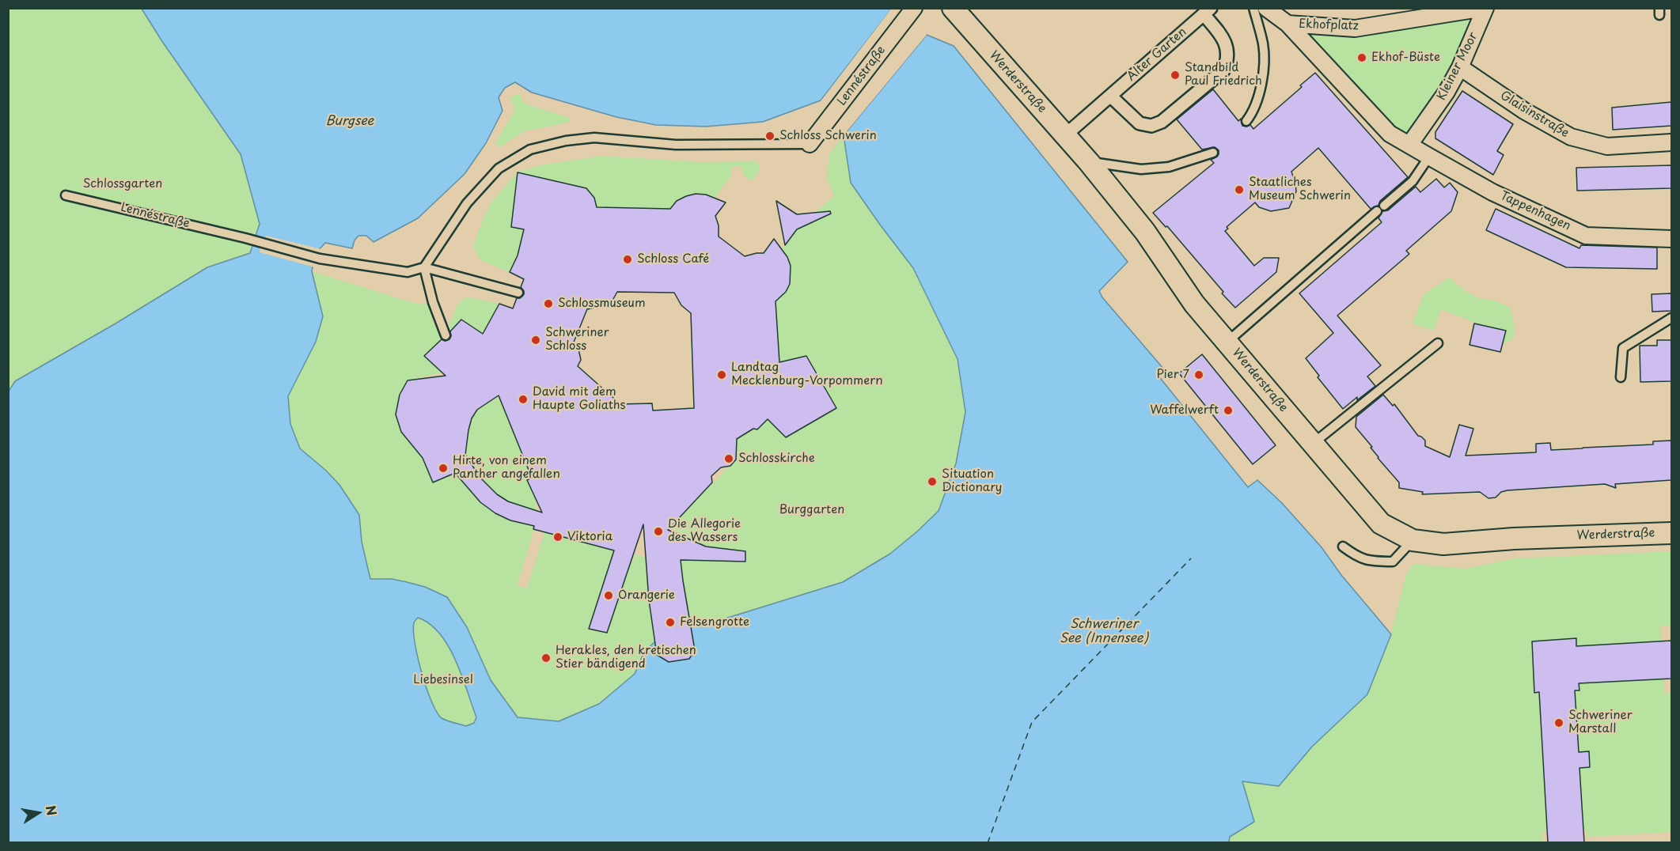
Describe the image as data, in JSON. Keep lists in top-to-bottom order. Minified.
{"streets":{"street":["Ekhofplatz","Alter Garten","Kleiner Moor","Lennéstraße","Werderstraße","Glaisinstraße","Tappenhagen"]},"crossings":[["Ekhofplatz","Kleiner Moor"],["Ekhofplatz","Tappenhagen"],["Alter Garten","Werderstraße"],["Kleiner Moor","Glaisinstraße"],["Kleiner Moor","Tappenhagen"]],"water":["Burgsee","Schweriner See (Innensee)"],"parks":["Schlossgarten","Burggarten","Liebesinsel"],"places":["Ekhof-Büste","Standbild Paul Friedrich","Schloss Schwerin","Staatliches Museum Schwerin","Schloss Café","Schlossmuseum","Schweriner Schloss","Landtag Mecklenburg-Vorpommern","Pier 7","David mit dem Haupte Goliaths","Waffelwerft","Schlosskirche","Hirte, von einem Panther angefallen","Situation Dictionary","Die Allegorie des Wassers","Viktoria","Orangerie","Felsengrotte","Herakles, den kretischen Stier bändigend","Schweriner Marstall"],"north":"right"}
